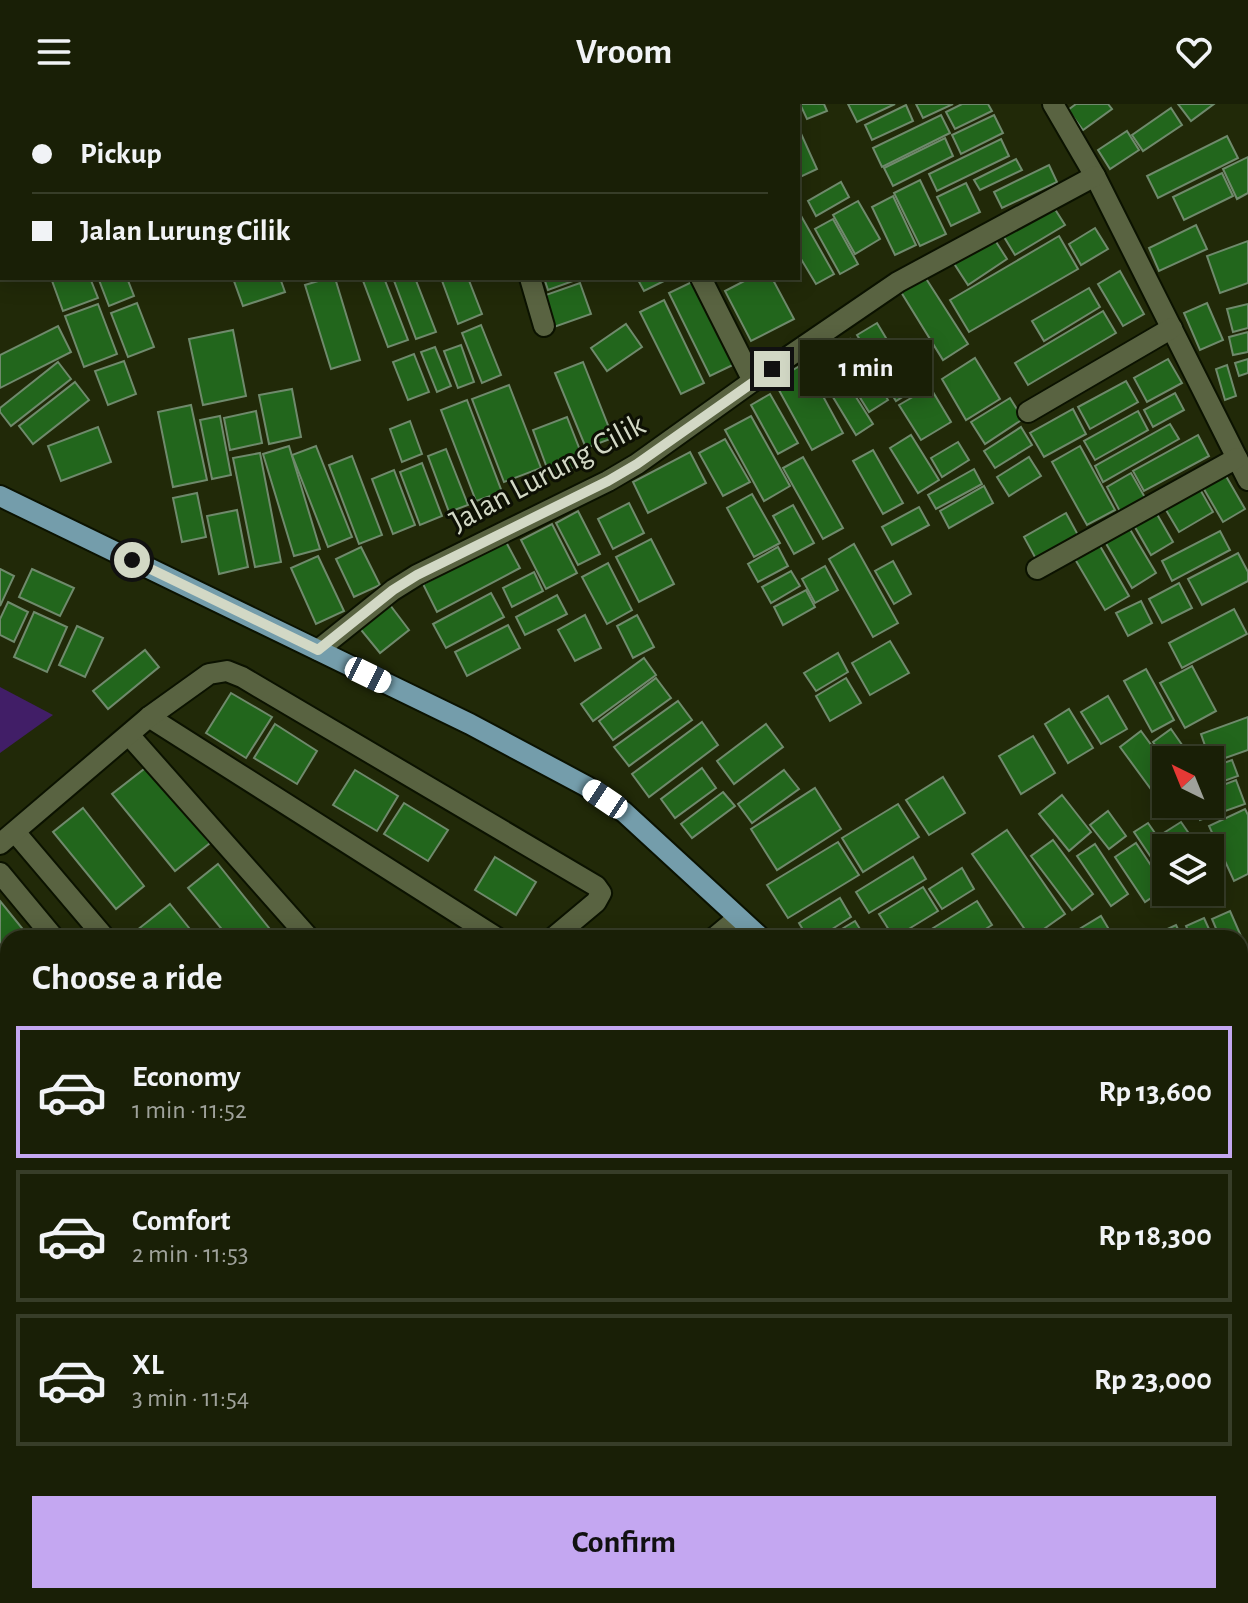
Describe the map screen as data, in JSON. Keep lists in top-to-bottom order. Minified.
{"streets":{"street":["Jalan Lurung Cilik"]},"north":"top left","page":{"header":"Vroom","banner":["Pickup","Jalan Lurung Cilik"],"bubble":"1 min","heading":"Choose a ride","list":[{"name":"Economy","note":"1 min · 11:52","value":"Rp 13,600"},{"name":"Comfort","note":"2 min · 11:53","value":"Rp 18,300"},{"name":"XL","note":"3 min · 11:54","value":"Rp 23,000"}],"buttons":"Confirm"}}
